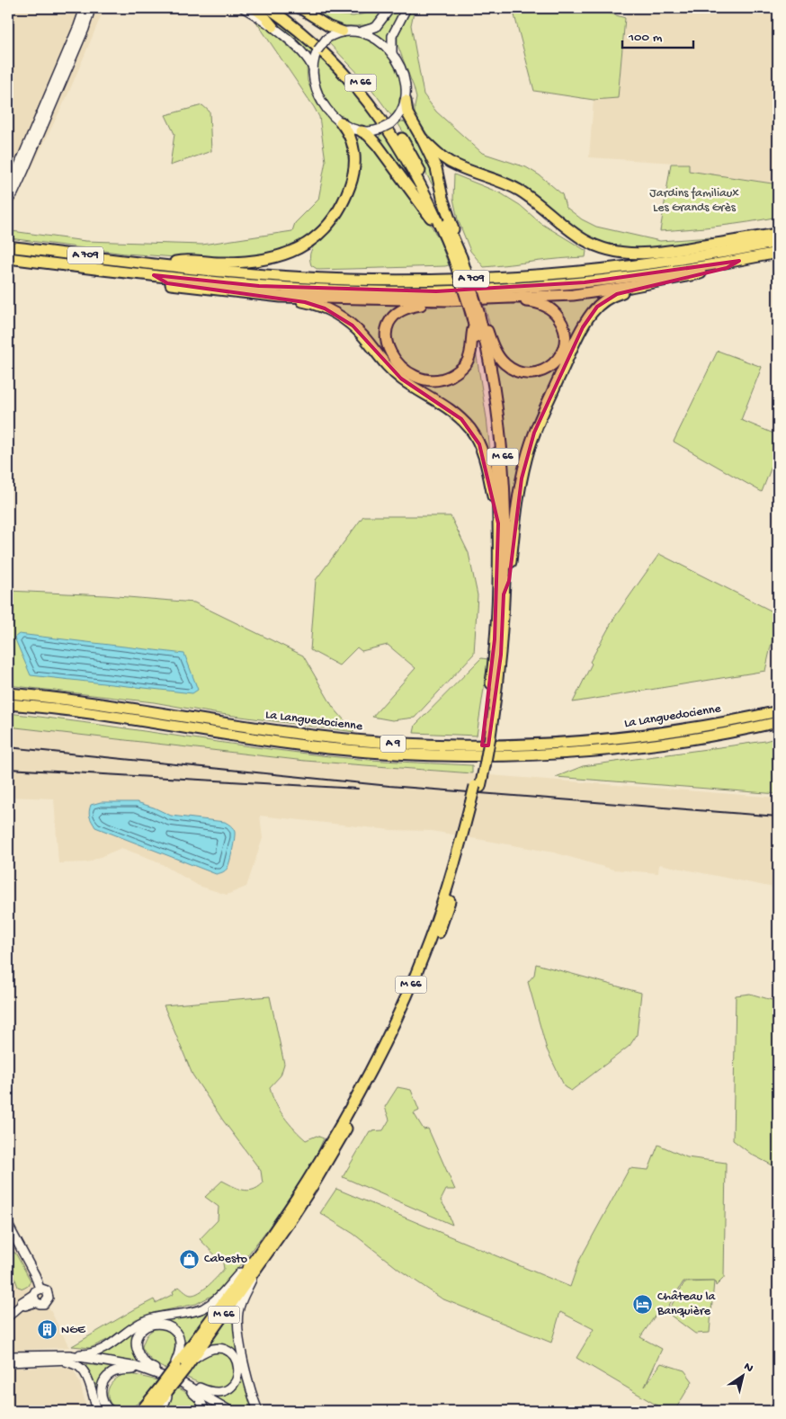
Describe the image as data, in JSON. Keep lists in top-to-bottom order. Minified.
{"streets":{"highway":["M 66","A 709","La Languedocienne","A 9"]},"parks":["Jardins familiaux Les Grands Grès"],"places":{"shop":["Cabesto"],"hotel":["Château la Banquière"],"building":["NGE"]},"scale_bar":"100 m","north":"top right"}
